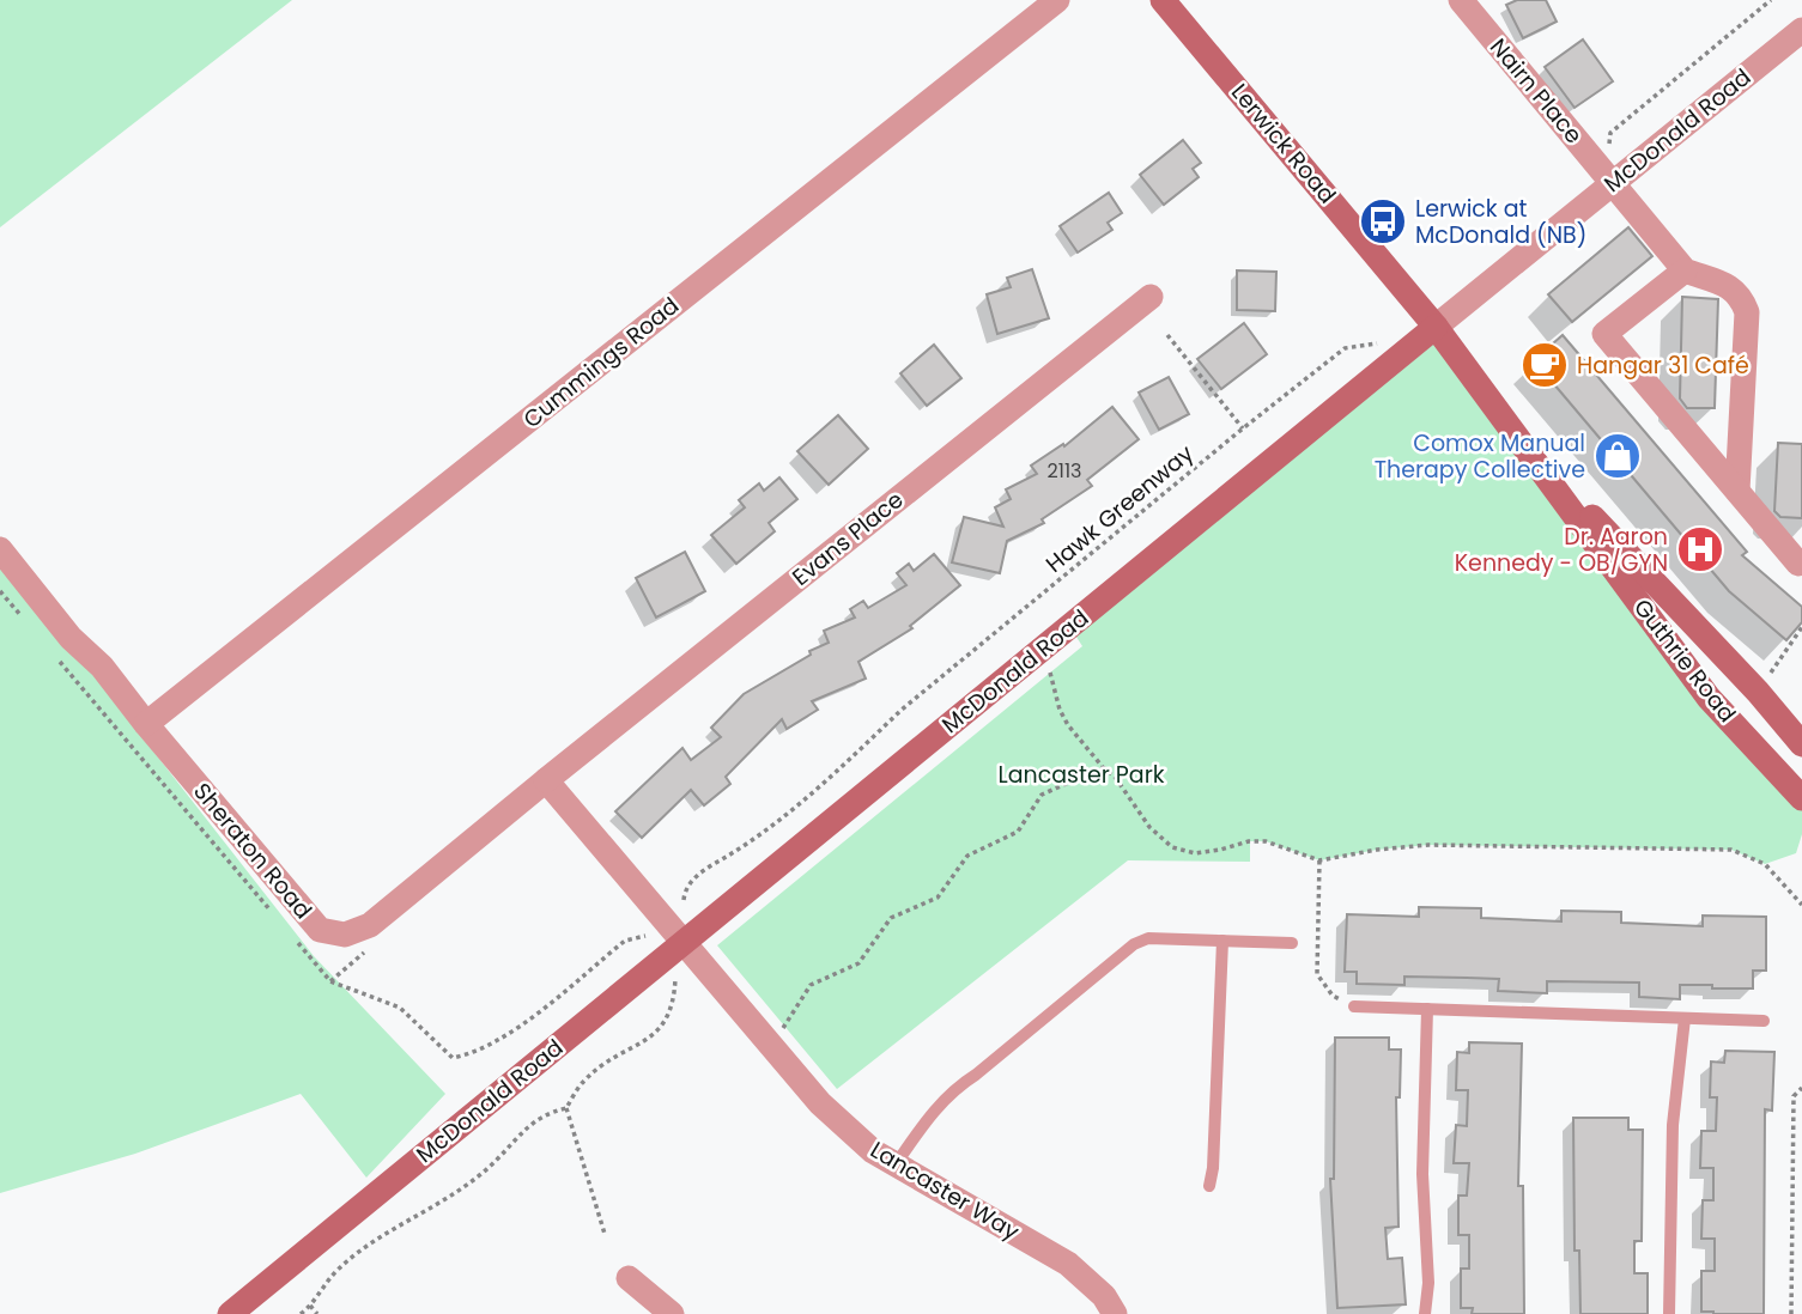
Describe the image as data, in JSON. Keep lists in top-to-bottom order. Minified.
{"streets":{"street":["Nairn Place","McDonald Road","Lerwick Road","Cummings Road","Evans Place","Guthrie Road","Sheraton Road","Lancaster Way"],"path":["Hawk Greenway"]},"crossings":[["Nairn Place","McDonald Road"],["McDonald Road","Lerwick Road"],["McDonald Road","Guthrie Road"],["McDonald Road","Lancaster Way"],["Lerwick Road","Guthrie Road"],["Cummings Road","Sheraton Road"],["Evans Place","Sheraton Road"]],"parks":["Lancaster Park"],"places":{"bus stop":["Lerwick at McDonald (NB)"],"cafe":["Hangar 31 Café"],"shop":["Comox Manual Therapy Collective"],"hospital":["Dr. Aaron Kennedy - OB/GYN"]},"house_numbers":["2113"]}
